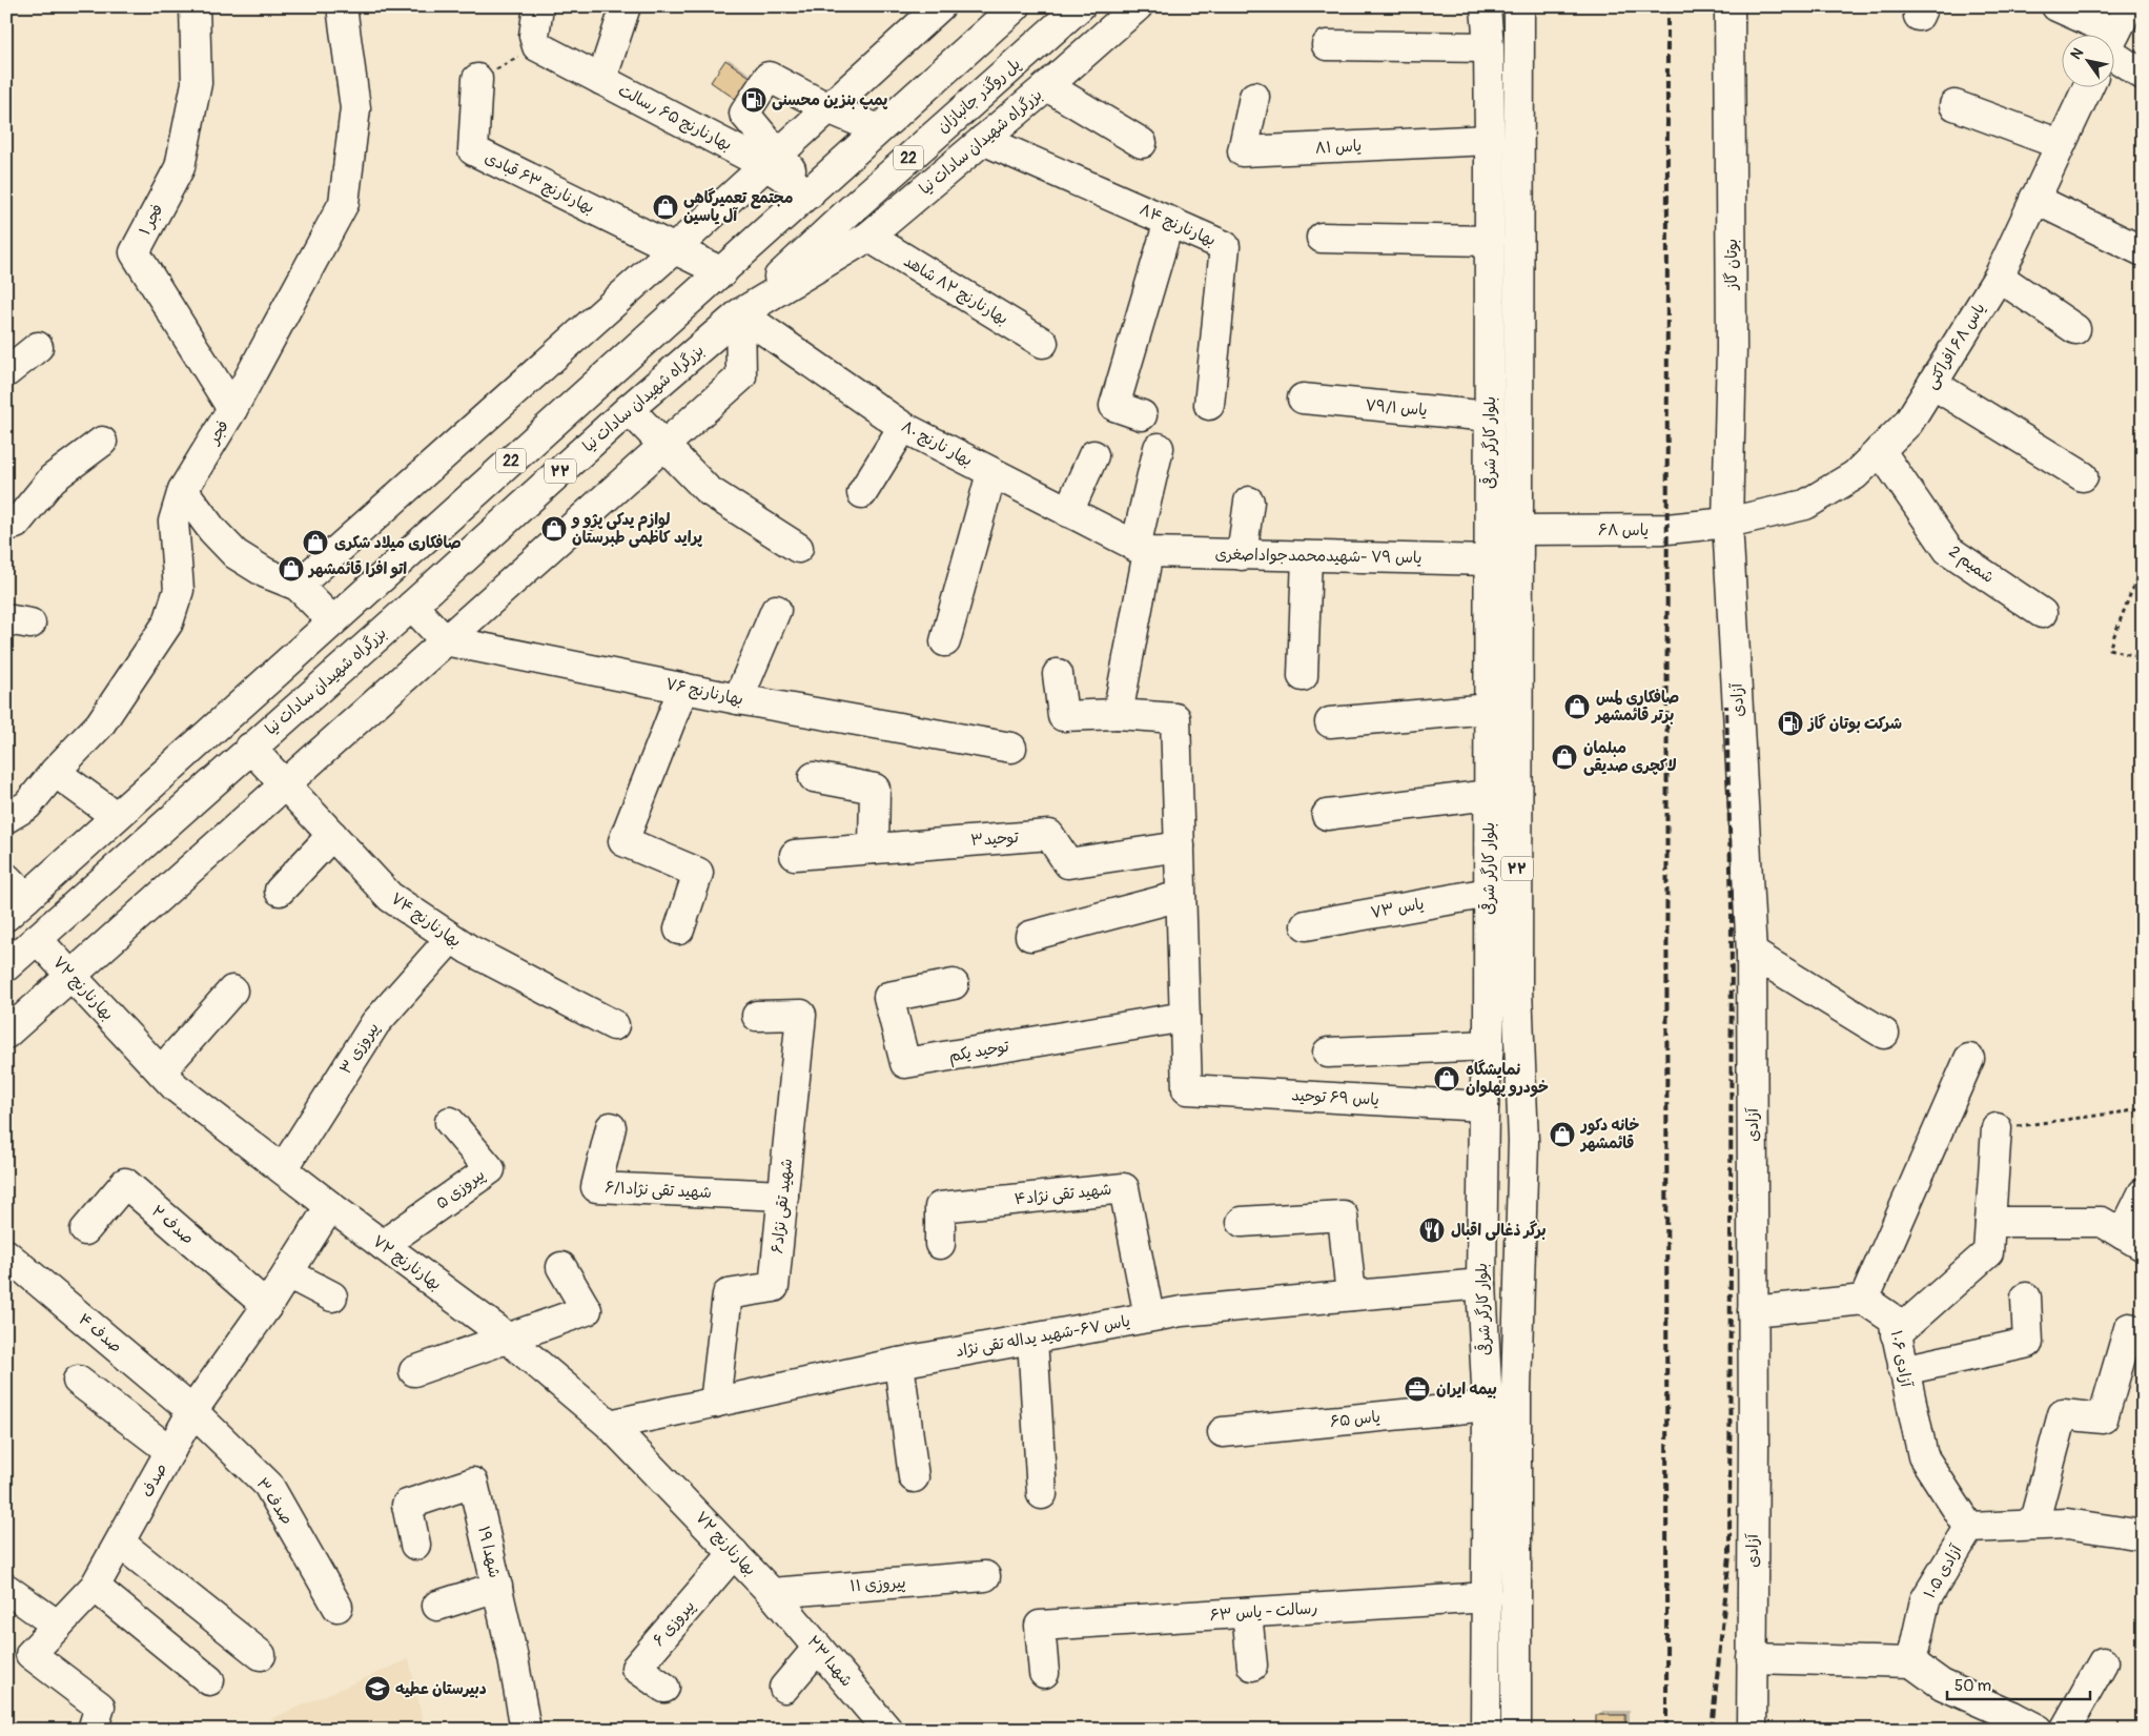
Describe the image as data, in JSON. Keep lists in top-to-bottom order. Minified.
{"streets":{"main road":["پل روگذر جانبازان","بهارنارنج ۶۵ رسالت","بزرگراه شهیدان سادات نیا","یاس ۸۱","22","بهارنارنج ۶۳ قبادی","فجر ۱","بهارنارنج ۸۴","بوتان گاز","بهارنارنج ۸۲ شاهد","یاس ۶۸ افراکتی","یاس ۷۹/۱","فجر","بلوار کارگر شرقی","بهار نارنج ۸۰","۲۲","یاس ۶۸","یاس ۷۹ -شهیدمحمدجواداصغری","شمیم 2","بهارنارنج ۷۶","آزادی","توحید۳","یاس ۷۳","بهارنارنج ۷۴","بهارنارنج ۷۲","پیروزی ۳","توحید یکم","یاس ۶۹ توحید","پیروزی ۵","شهید تقی نژاد۶/۱","شهید تقی نژاد۴","شهید تقی نژاد۶","صدف ۲","صدف ۴","یاس ۶۷-شهید یداله تقی نژاد","آزادی ۱۰۶","یاس ۶۵","صدف","صدف ۳","شهدا ۱۹","آزادی ۱۰۵","پیروزی ۱۱","رسالت - یاس ۶۳","پیروزی ۶","شهدا ۲۳"]},"crossings":[["پل روگذر جانبازان","بزرگراه شهیدان سادات نیا"],["پل روگذر جانبازان","بهار نارنج ۸۰"],["بهارنارنج ۶۵ رسالت","22"],["بزرگراه شهیدان سادات نیا","بهارنارنج ۸۴"],["بزرگراه شهیدان سادات نیا","بهارنارنج ۸۲ شاهد"],["بزرگراه شهیدان سادات نیا","بهار نارنج ۸۰"],["بزرگراه شهیدان سادات نیا","بهارنارنج ۷۴"],["بزرگراه شهیدان سادات نیا","بهارنارنج ۷۲"],["یاس ۸۱","بلوار کارگر شرقی"],["فجر ۱","فجر"],["بوتان گاز","یاس ۶۸ افراکتی"],["بوتان گاز","یاس ۶۸"],["بوتان گاز","آزادی"],["یاس ۶۸ افراکتی","یاس ۶۸"],["یاس ۶۸ افراکتی","شمیم 2"],["یاس ۶۸ افراکتی","آزادی"],["یاس ۷۹/۱","بلوار کارگر شرقی"],["بلوار کارگر شرقی","یاس ۶۸"],["بلوار کارگر شرقی","یاس ۷۹ -شهیدمحمدجواداصغری"],["بلوار کارگر شرقی","یاس ۷۳"],["بلوار کارگر شرقی","یاس ۶۹ توحید"],["بلوار کارگر شرقی","یاس ۶۷-شهید یداله تقی نژاد"],["بلوار کارگر شرقی","یاس ۶۵"],["بلوار کارگر شرقی","رسالت - یاس ۶۳"],["بهار نارنج ۸۰","یاس ۷۹ -شهیدمحمدجواداصغری"],["یاس ۶۸","آزادی"],["بهارنارنج ۷۴","پیروزی ۳"],["بهارنارنج ۷۲","پیروزی ۳"],["بهارنارنج ۷۲","پیروزی ۵"],["بهارنارنج ۷۲","یاس ۶۷-شهید یداله تقی نژاد"],["بهارنارنج ۷۲","صدف"],["بهارنارنج ۷۲","پیروزی ۱۱"],["بهارنارنج ۷۲","پیروزی ۶"],["بهارنارنج ۷۲","شهدا ۲۳"],["توحید یکم","یاس ۶۹ توحید"],["شهید تقی نژاد۶/۱","شهید تقی نژاد۶"],["شهید تقی نژاد۴","یاس ۶۷-شهید یداله تقی نژاد"],["شهید تقی نژاد۶","یاس ۶۷-شهید یداله تقی نژاد"],["صدف ۲","صدف"],["صدف ۴","صدف"],["صدف ۴","صدف ۳"],["آزادی ۱۰۶","آزادی ۱۰۵"],["صدف","صدف ۳"],["پیروزی ۱۱","شهدا ۲۳"]],"places":{"fuel station":["پمپ بنزین محسنی","شرکت بوتان گاز"],"shop":["مجتمع تعمیرگاهی آل یاسین","لوازم یدکی پژو و پراید کاظمی طبرستان","صافکاری میلاد شکری","اتو افرا قائمشهر","صافکاری لمس برتر قائمشهر","مبلمان لاکچری صدیقی","نمایشگاه خودرو پهلوان","خانه دکور قائمشهر"],"restaurant":["برگر ذغالی اقبال"],"office":["بیمه ایران"],"school or university":["دبیرستان عطیه"]},"scale_bar":"50 m","north":"top left"}
